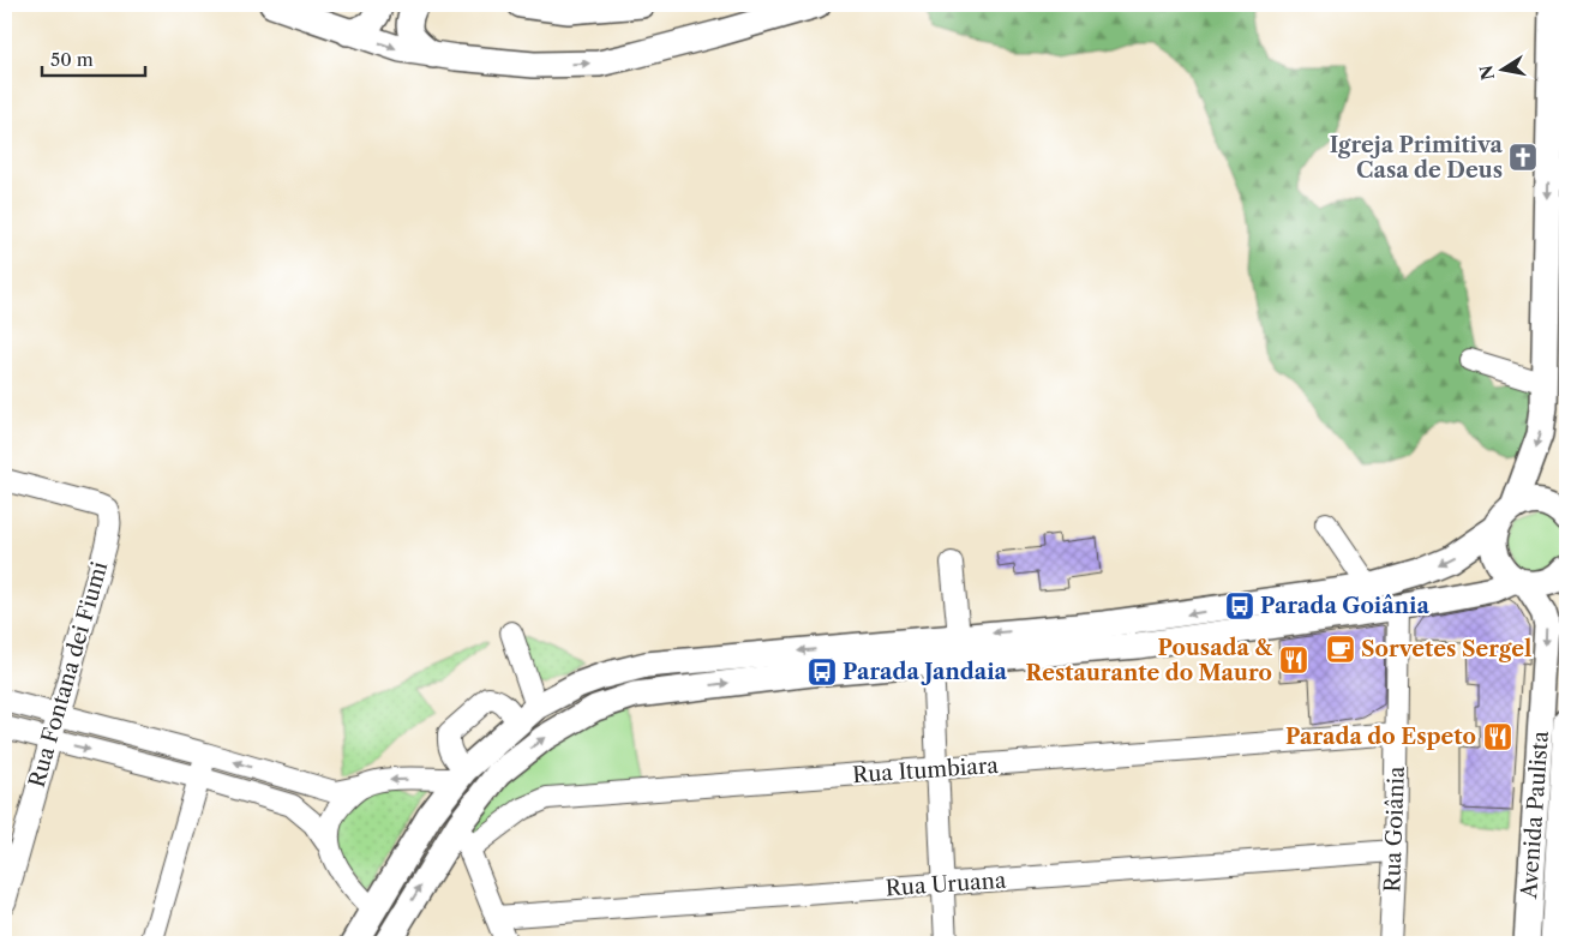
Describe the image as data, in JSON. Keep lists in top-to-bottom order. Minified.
{"streets":{"main road":["Avenida Paulista"],"street":["Rua Fontana dei Fiumi","Rua Itumbiara","Rua Goiânia","Rua Uruana"]},"crossings":[["Rua Itumbiara","Rua Goiânia"],["Rua Goiânia","Rua Uruana"]],"places":{"church":["Igreja Primitiva Casa de Deus"],"bus stop":["Parada Goiânia","Parada Jandaia"],"cafe":["Sorvetes Sergel"],"restaurant":["Pousada & Restaurante do Mauro","Parada do Espeto"]},"scale_bar":"50 m","north":"left"}
